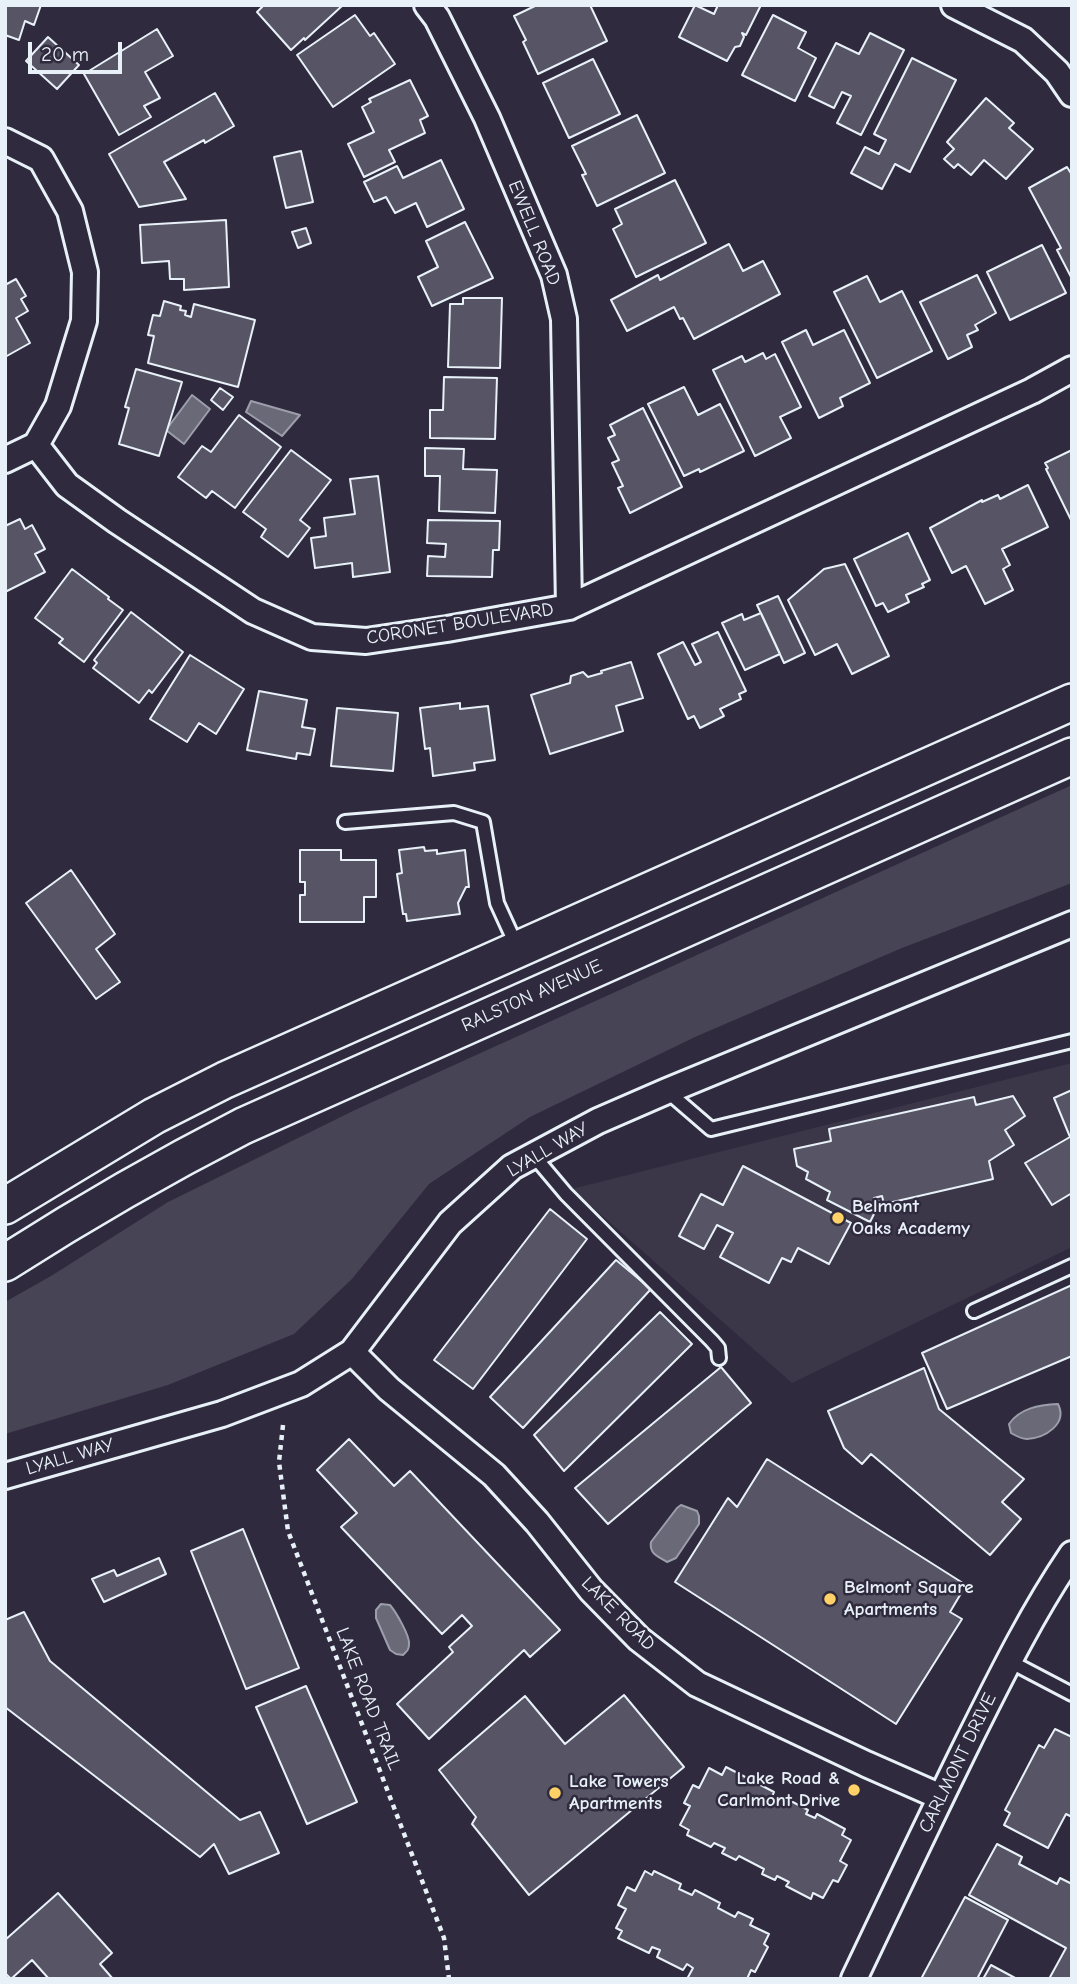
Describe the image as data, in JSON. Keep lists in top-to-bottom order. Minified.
{"streets":{"main road":["RALSTON AVENUE"],"street":["EWELL ROAD","CORONET BOULEVARD","LYALL WAY","LAKE ROAD","CARLMONT DRIVE"],"path":["LAKE ROAD TRAIL"]},"crossings":[["EWELL ROAD","CORONET BOULEVARD"],["LYALL WAY","LAKE ROAD"],["LAKE ROAD","CARLMONT DRIVE"]],"places":["Belmont Oaks Academy","Belmont Square Apartments","Lake Road & Carlmont Drive","Lake Towers Apartments"],"scale_bar":"20 m"}
